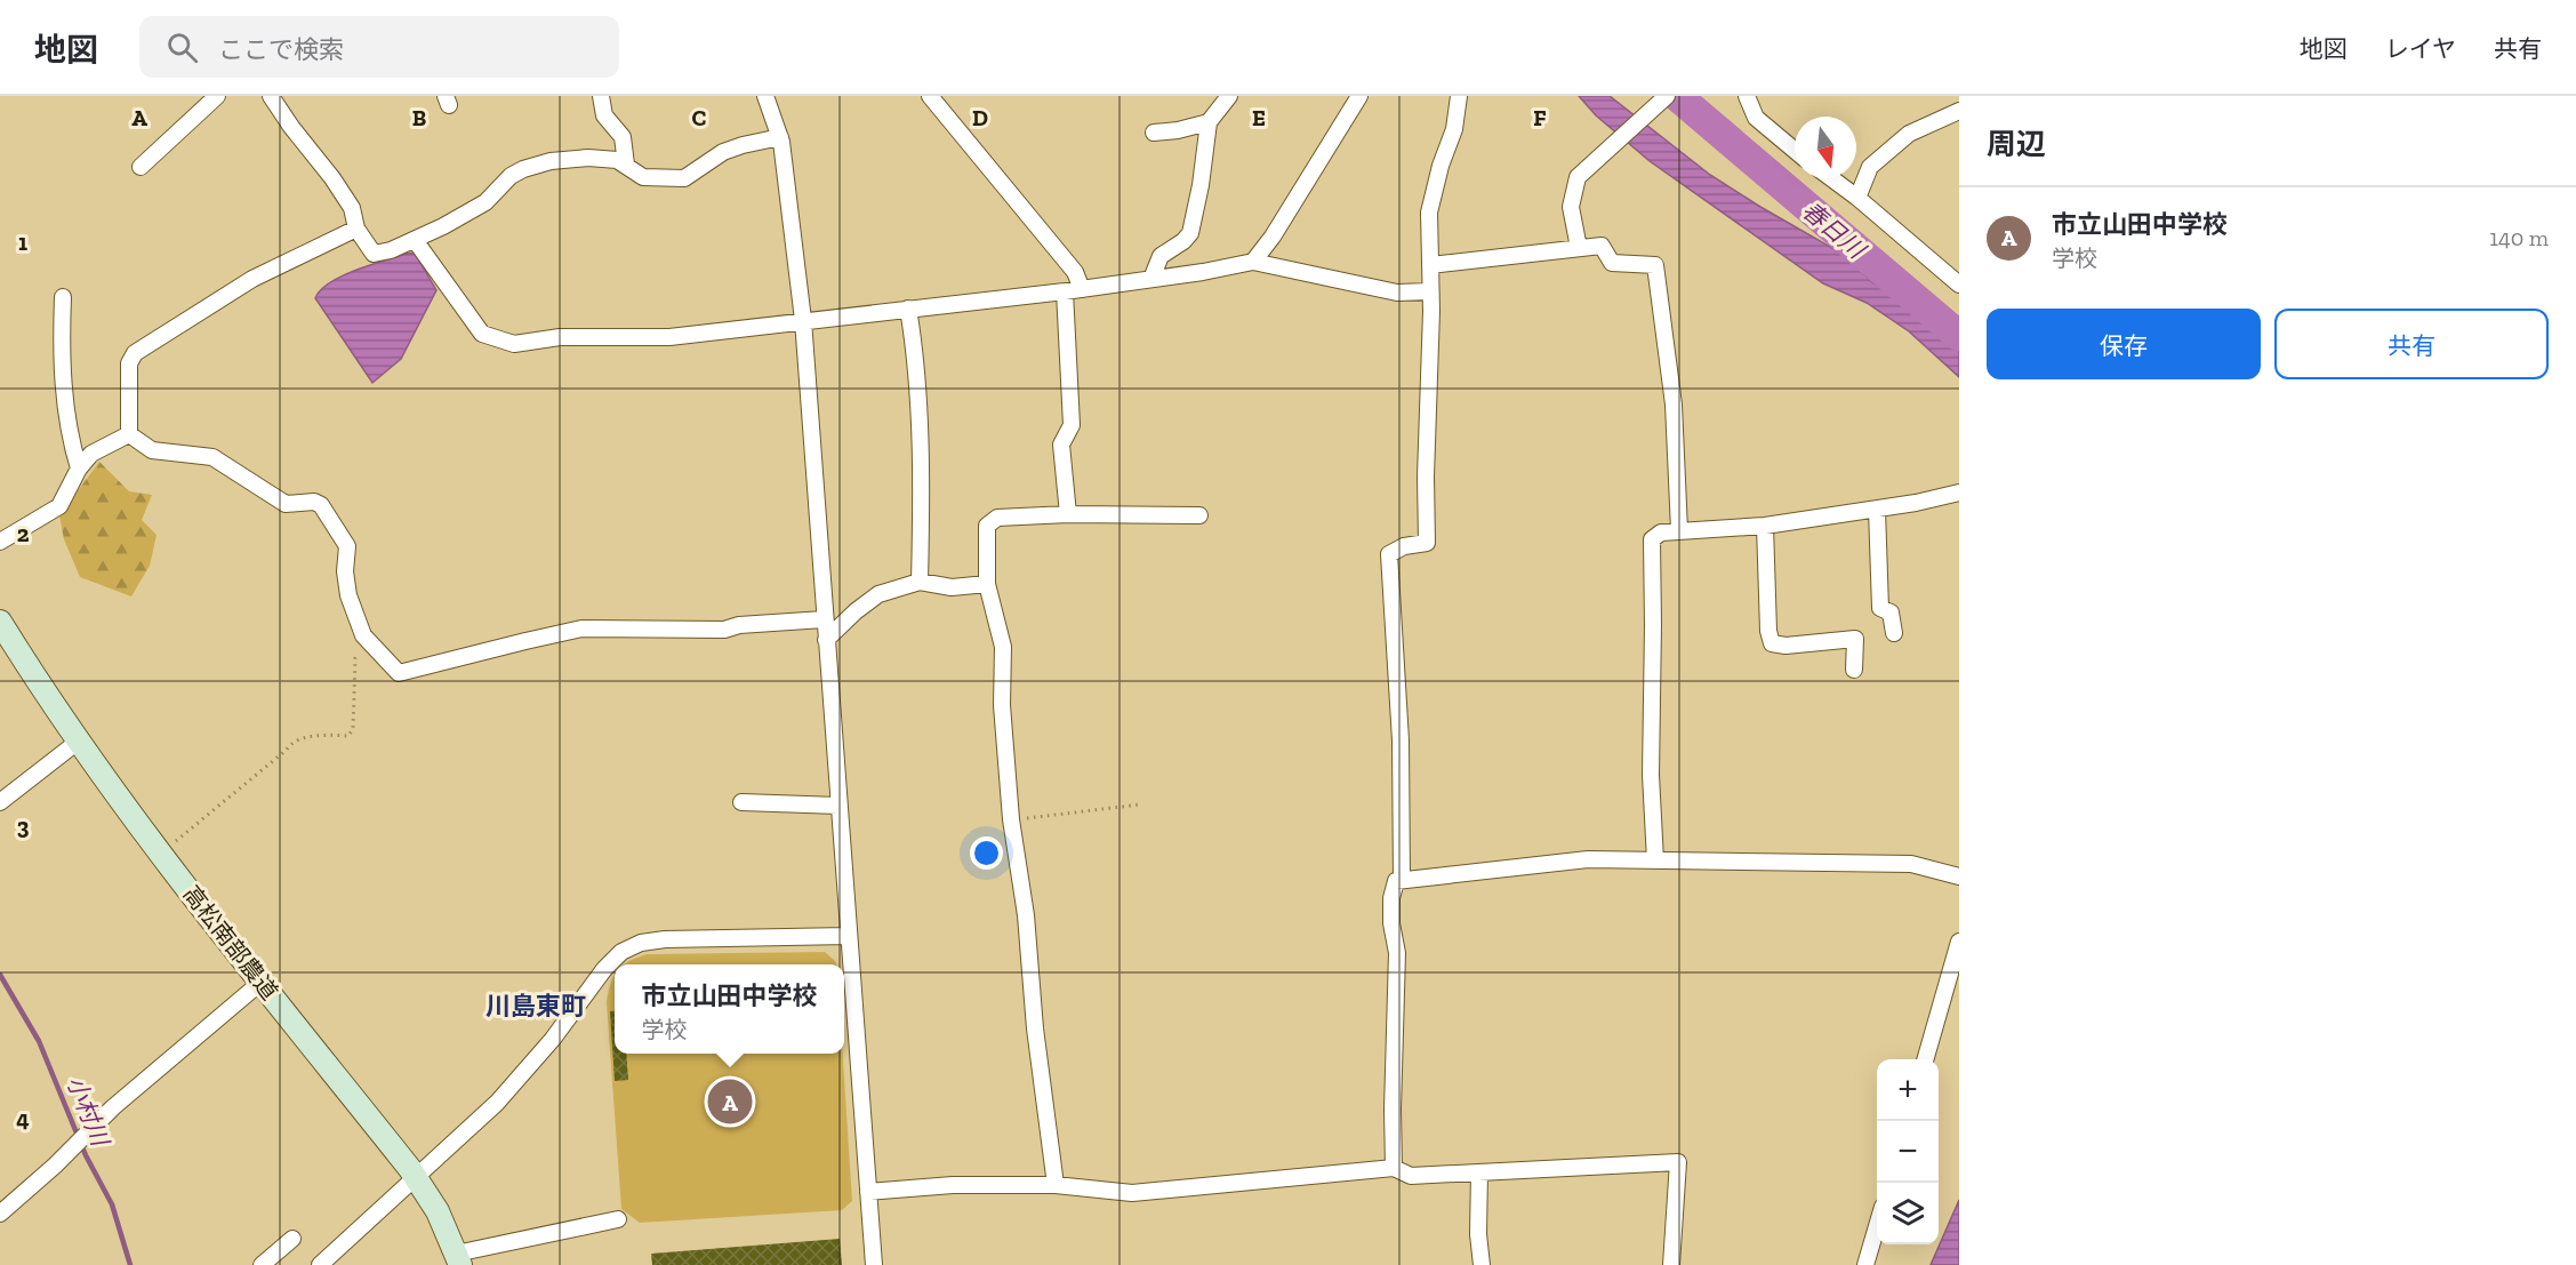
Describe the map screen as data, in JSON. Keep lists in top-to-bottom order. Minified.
{"streets":{"street":["高松南部農道"]},"districts":["川島東町"],"water":["春日川","小村川"],"north":"bottom","page":{"header":"地図","search":"ここで検索","nav":["地図","レイヤ","共有"],"heading":"周辺","list":[{"mark":"A","name":"市立山田中学校","note":"学校","value":"140 m"}],"buttons":["保存","共有"],"popup":["市立山田中学校","学校"],"map_buttons":["+","−"],"pins":"A"},"grid":{"columns":["A","B","C","D","E","F"],"rows":["1","2","3","4"]}}
